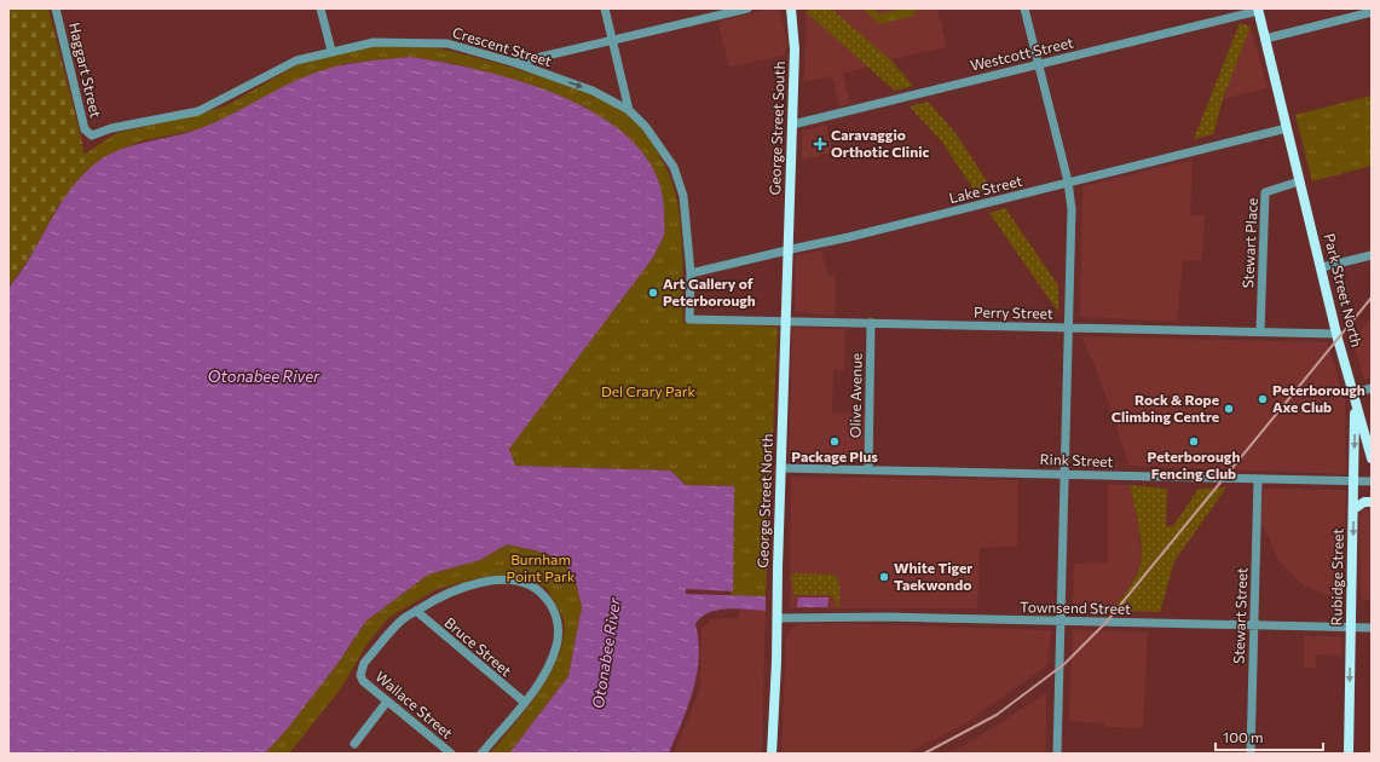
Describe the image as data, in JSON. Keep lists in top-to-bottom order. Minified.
{"streets":{"main road":["George Street South","Park Street North","George Street North","Rubidge Street"],"street":["Crescent Street","Westcott Street","Haggart Street","Lake Street","Stewart Place","Perry Street","Olive Avenue","Rink Street","Townsend Street","Stewart Street","Bruce Street","Wallace Street"]},"crossings":[["Crescent Street","Haggart Street"],["Crescent Street","Lake Street"],["Crescent Street","Perry Street"],["Westcott Street","George Street South"],["Westcott Street","Park Street North"],["George Street South","Lake Street"],["George Street South","George Street North"],["Lake Street","Park Street North"],["Lake Street","George Street North"],["Stewart Place","Park Street North"],["Stewart Place","Perry Street"],["Park Street North","Perry Street"],["Park Street North","Rubidge Street"],["Perry Street","Olive Avenue"],["Perry Street","George Street North"],["Olive Avenue","Rink Street"],["Rink Street","George Street North"],["Rink Street","Rubidge Street"],["Rink Street","Stewart Street"],["George Street North","Townsend Street"],["Rubidge Street","Townsend Street"],["Townsend Street","Stewart Street"],["Bruce Street","Wallace Street"]],"one_way":["Rubidge Street"],"water":["Otonabee River"],"parks":["Del Crary Park","Burnham Point Park"],"places":{"health":["Caravaggio Orthotic Clinic"],"other":["Art Gallery of Peterborough","Peterborough Axe Club","Rock & Rope Climbing Centre","Package Plus","Peterborough Fencing Club","White Tiger Taekwondo"]},"scale_bar":"100 m"}
